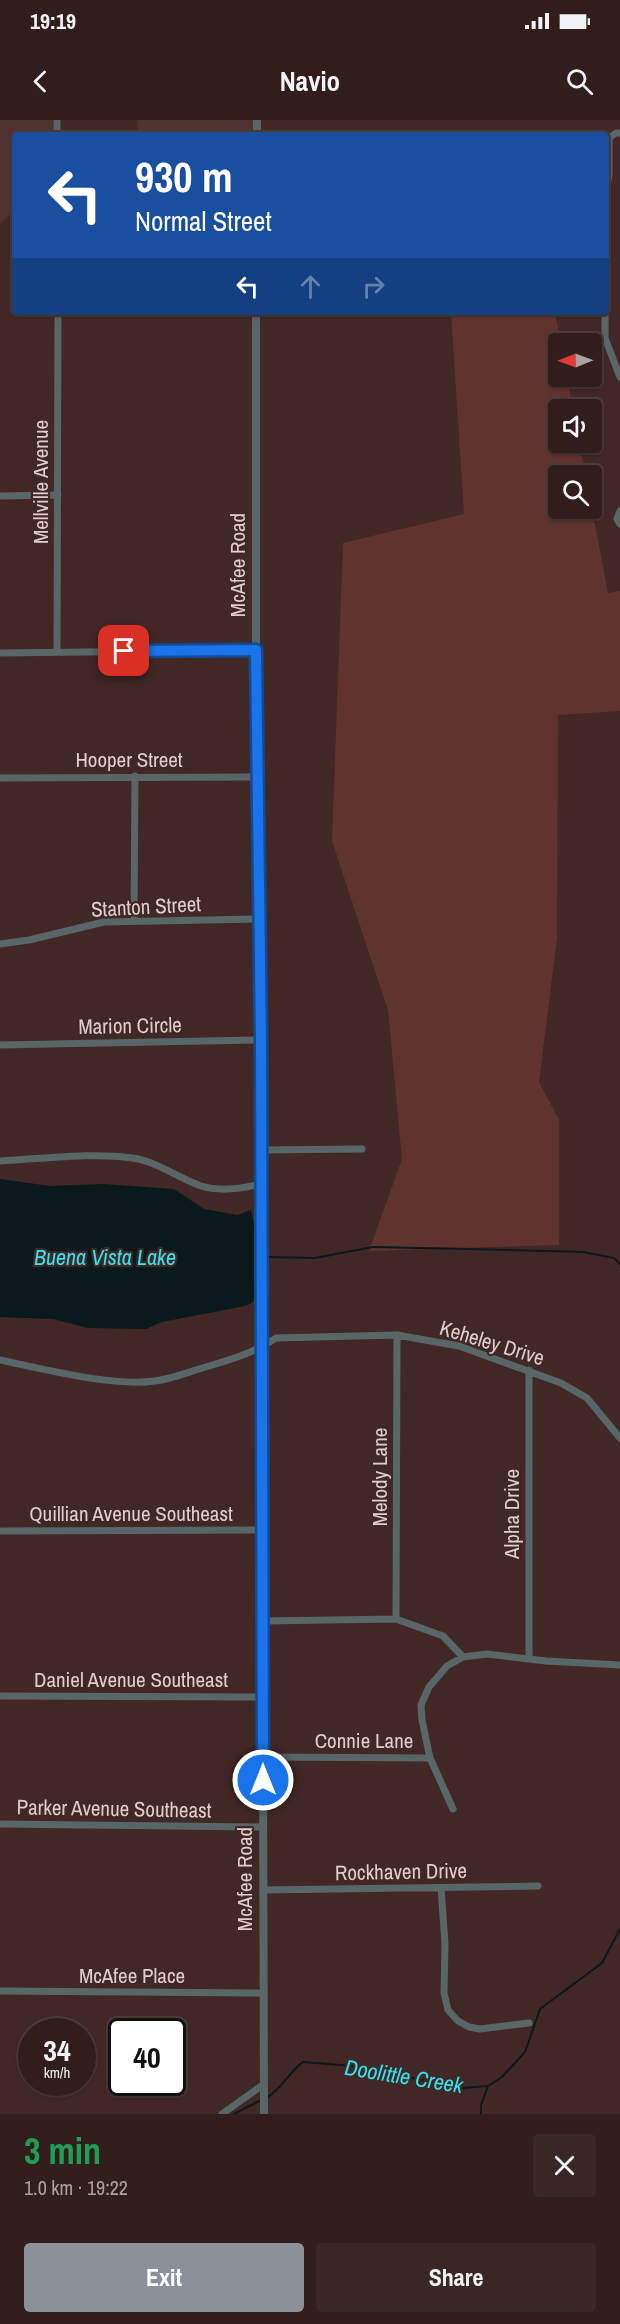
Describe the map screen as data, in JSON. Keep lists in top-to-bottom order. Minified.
{"streets":{"street":["Mellville Avenue","McAfee Road","Hooper Street","Stanton Street","Marion Circle","Keheley Drive","Melody Lane","Quillian Avenue Southeast","Alpha Drive","Daniel Avenue Southeast","Connie Lane","Parker Avenue Southeast","Rockhaven Drive","McAfee Place"]},"crossings":[["McAfee Road","Hooper Street"],["McAfee Road","Stanton Street"],["McAfee Road","Marion Circle"],["McAfee Road","Keheley Drive"],["McAfee Road","Quillian Avenue Southeast"],["McAfee Road","Daniel Avenue Southeast"],["McAfee Road","Connie Lane"],["McAfee Road","Parker Avenue Southeast"],["McAfee Road","Rockhaven Drive"],["McAfee Road","McAfee Place"],["Keheley Drive","Melody Lane"],["Keheley Drive","Alpha Drive"]],"water":["Buena Vista Lake","Doolittle Creek"],"north":"left","page":{"status":"19:19","header":"Navio","turn":["930 m","Normal Street"],"speed":"34 km/h","limit":"40","heading":["3 min","1.0 km · 19:22"],"buttons":["Exit","Share"]}}
